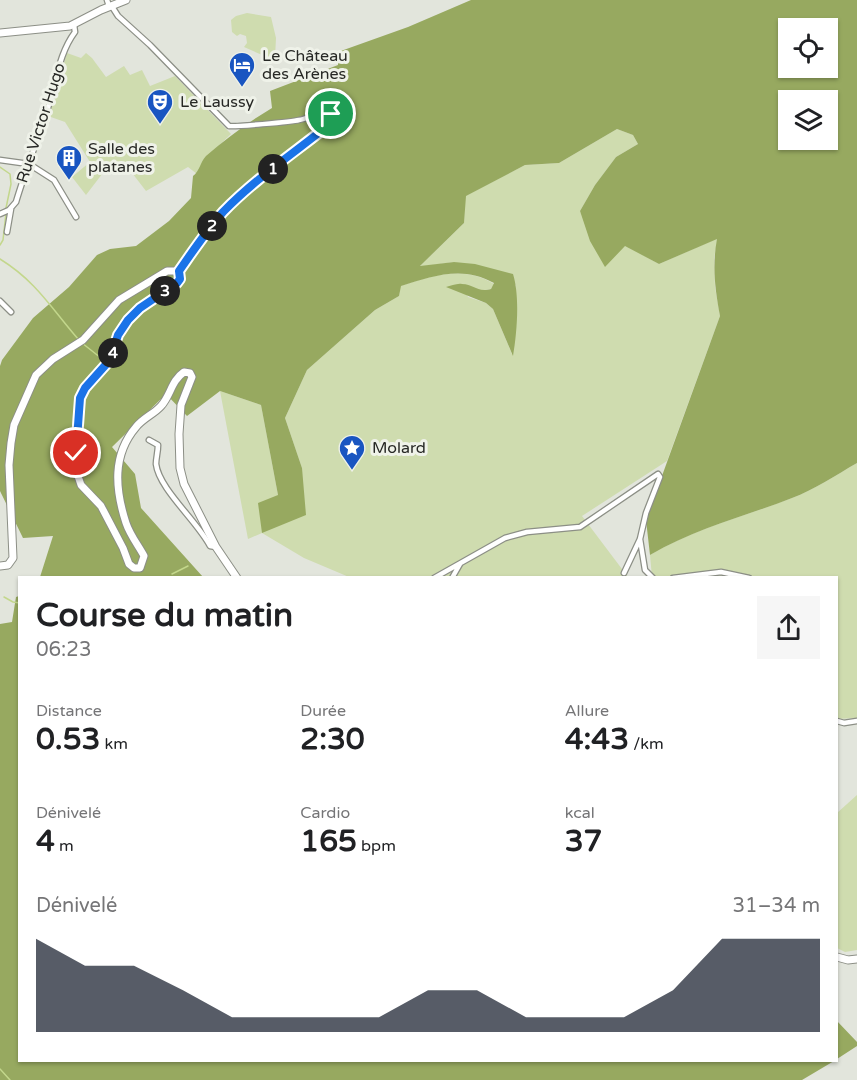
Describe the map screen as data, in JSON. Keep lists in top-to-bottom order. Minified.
{"streets":{"street":["Rue Victor Hugo"]},"places":{"hotel":["Le Château des Arènes"],"theatre":["Le Laussy"],"building":["Salle des platanes"],"place":["Molard"]},"page":{"pins":["1","2","3","4"],"heading":["Course du matin","06:23"],"stats":[["Distance","0.53 km"],["Durée","2:30"],["Allure","4:43 /km"],["Dénivelé","4 m"],["Cardio","165 bpm"],["kcal","37"]],"chart":["Dénivelé","31–34 m"]}}
